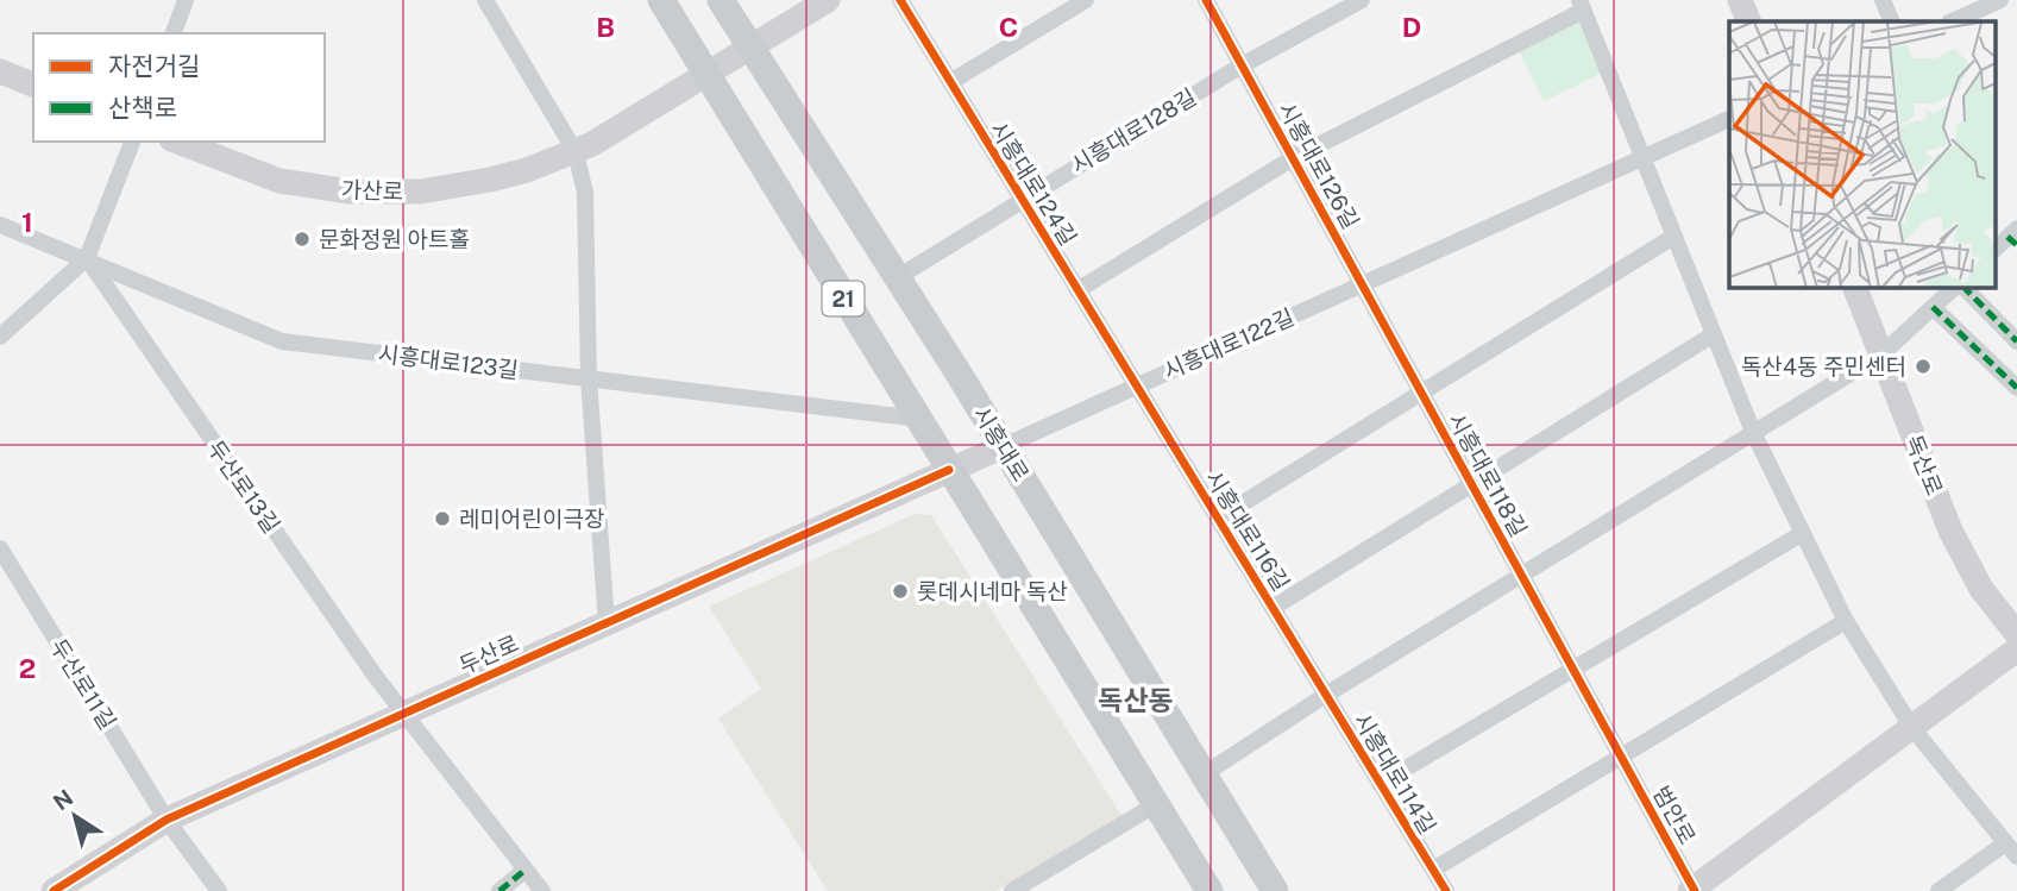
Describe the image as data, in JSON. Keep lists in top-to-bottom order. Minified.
{"streets":{"main road":["가산로","21","시흥대로","독산로","두산로","범안로"],"street":["시흥대로128길","시흥대로126길","시흥대로124길","시흥대로122길","시흥대로123길","시흥대로118길","두산로13길","시흥대로116길","두산로11길","시흥대로114길"]},"crossings":[["시흥대로128길","시흥대로126길"],["시흥대로128길","시흥대로124길"],["시흥대로128길","시흥대로"],["시흥대로126길","시흥대로124길"],["시흥대로126길","시흥대로122길"],["시흥대로126길","시흥대로118길"],["시흥대로124길","시흥대로122길"],["시흥대로124길","시흥대로116길"],["가산로","21"],["가산로","시흥대로"],["21","시흥대로123길"],["21","두산로"],["시흥대로122길","시흥대로"],["시흥대로122길","시흥대로116길"],["시흥대로122길","두산로"],["시흥대로123길","두산로13길"],["시흥대로","두산로"],["시흥대로","시흥대로114길"],["독산로","시흥대로114길"],["시흥대로118길","시흥대로116길"],["시흥대로118길","시흥대로114길"],["시흥대로118길","범안로"],["두산로13길","두산로"],["시흥대로116길","시흥대로114길"],["두산로","두산로11길"]],"districts":["독산동"],"places":["문화정원 아트홀","독산4동 주민센터","레미어린이극장","롯데시네마 독산"],"legend":["자전거길","산책로"],"north":"top left","grid":{"columns":["B","C","D"],"rows":["1","2"]}}
